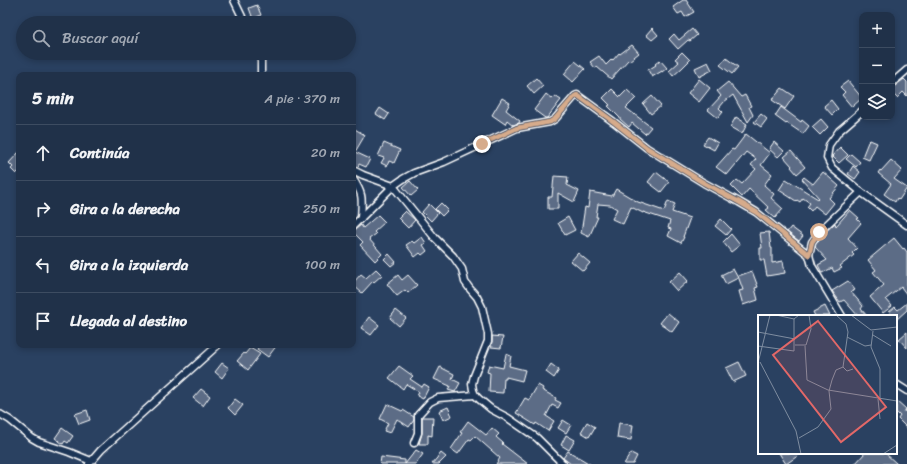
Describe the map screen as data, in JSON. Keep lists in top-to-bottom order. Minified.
{"page":{"map_buttons":["+","−"],"search":"Buscar aquí","heading":["5 min","A pie · 370 m"],"list":[["Continúa","20 m"],["Gira a la derecha","250 m"],["Gira a la izquierda","100 m"],"Llegada al destino"]}}
